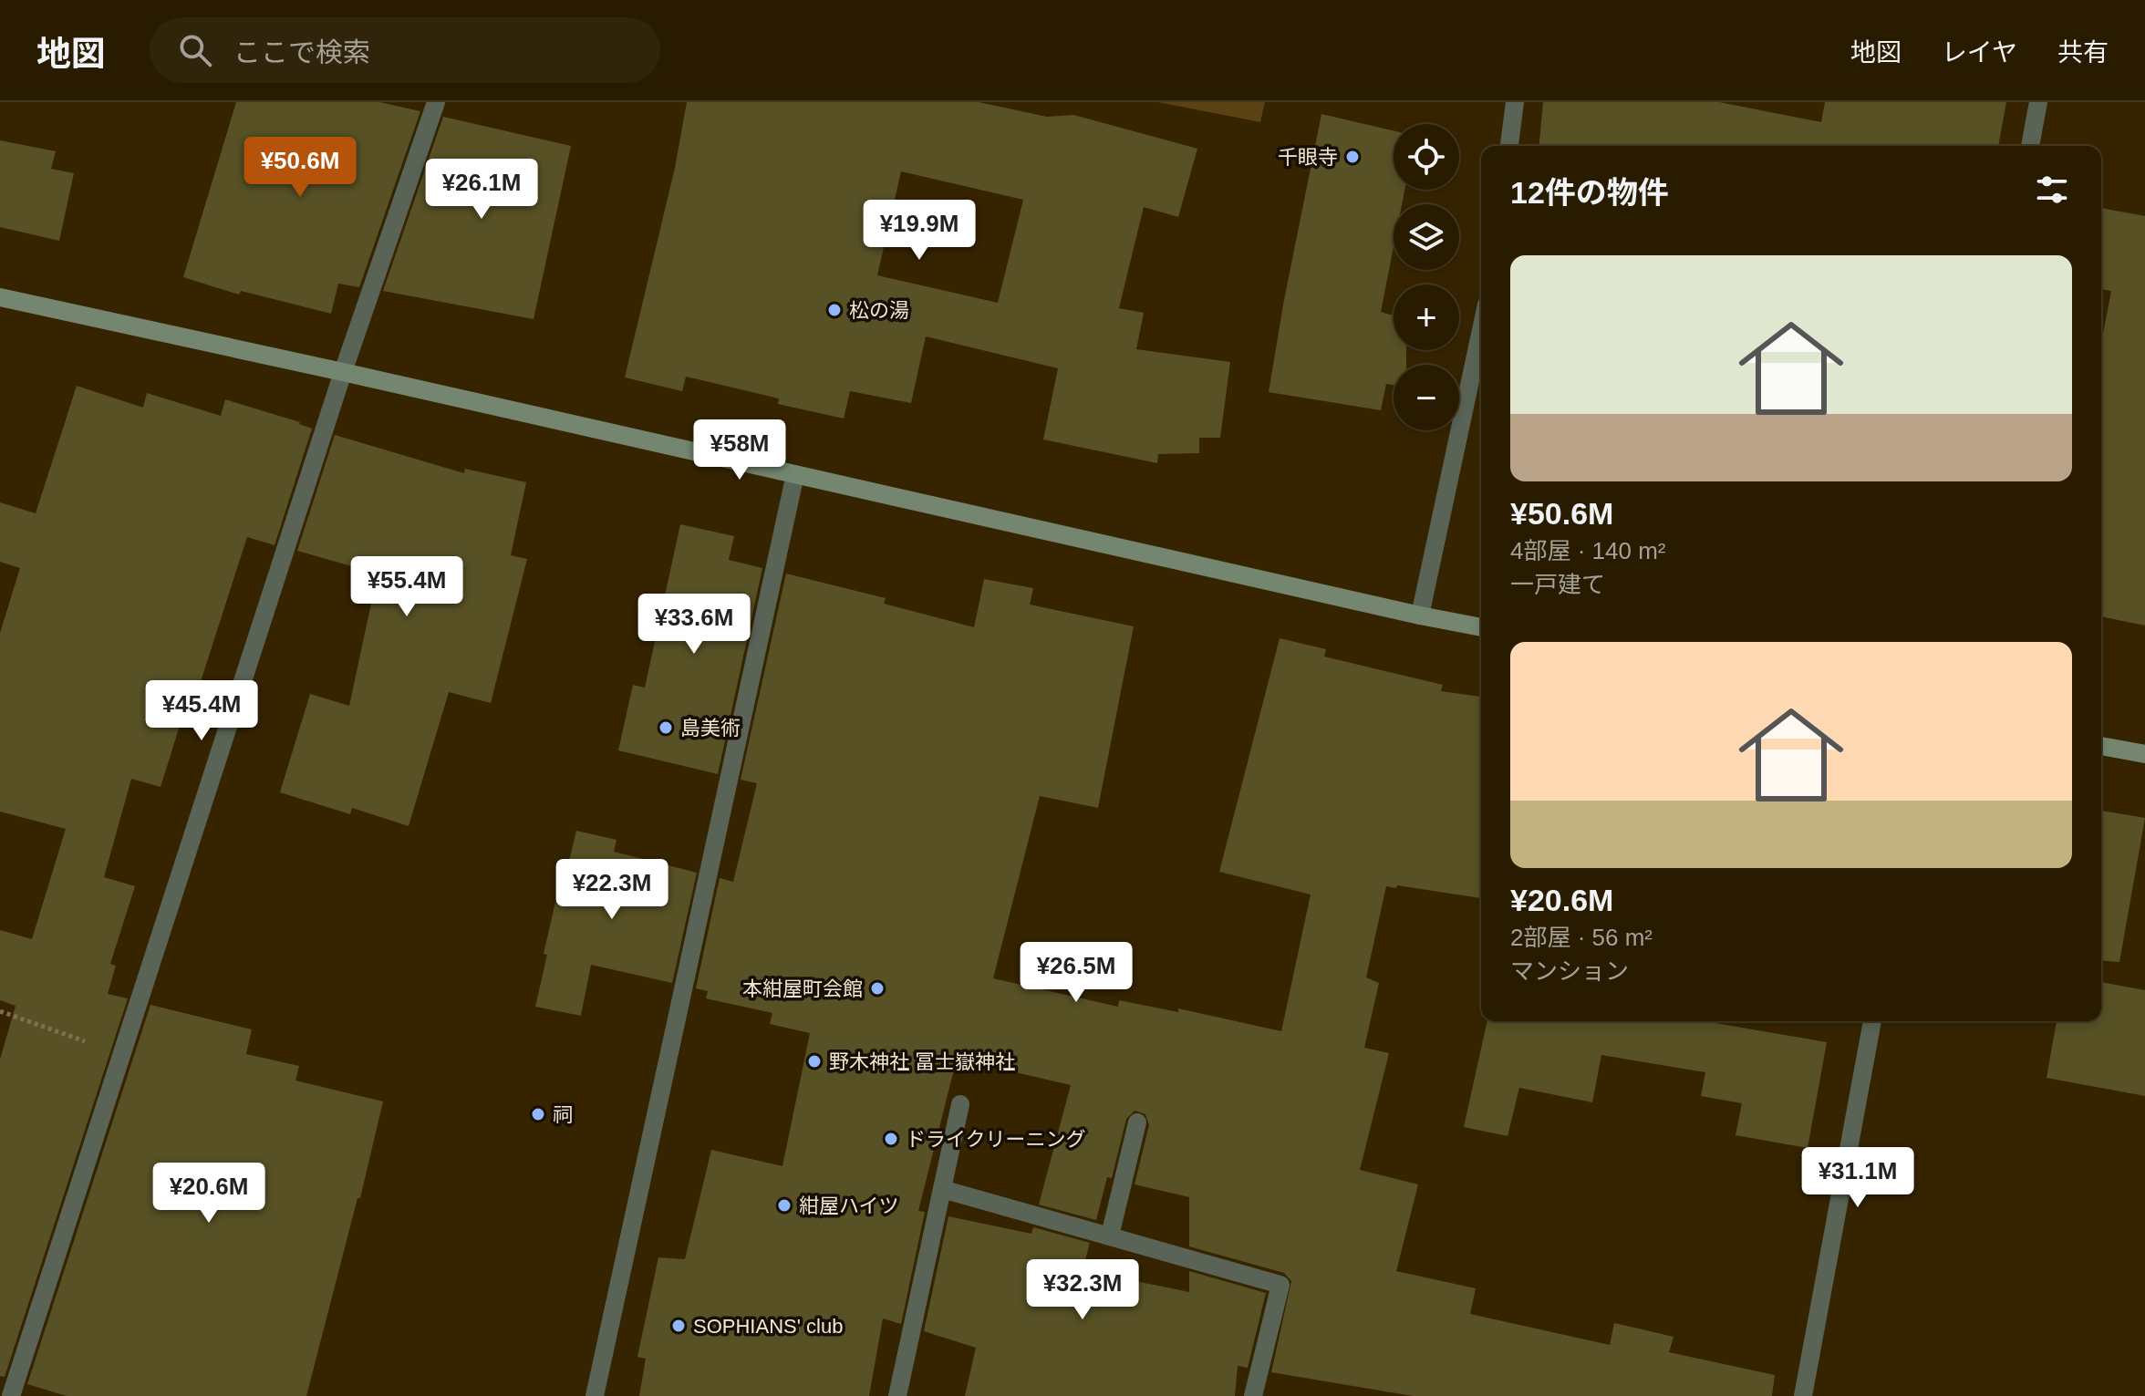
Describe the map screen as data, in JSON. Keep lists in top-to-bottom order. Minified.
{"places":["千眼寺","松の湯","島美術","本紺屋町会館","野木神社 冨士嶽神社","祠","ドライクリーニング","紺屋ハイツ","SOPHIANS' club"],"page":{"header":"地図","search":"ここで検索","nav":["地図","レイヤ","共有"],"map_buttons":["+","−"],"price":["¥50.6M","¥26.1M","¥19.9M","¥58M","¥55.4M","¥33.6M","¥45.4M","¥22.3M","¥26.5M","¥31.1M","¥20.6M","¥32.3M"],"heading":"12件の物件","list":[{"name":"¥50.6M","note":"4部屋 · 140 m² · 一戸建て"},{"name":"¥20.6M","note":"2部屋 · 56 m² · マンション"}]}}
